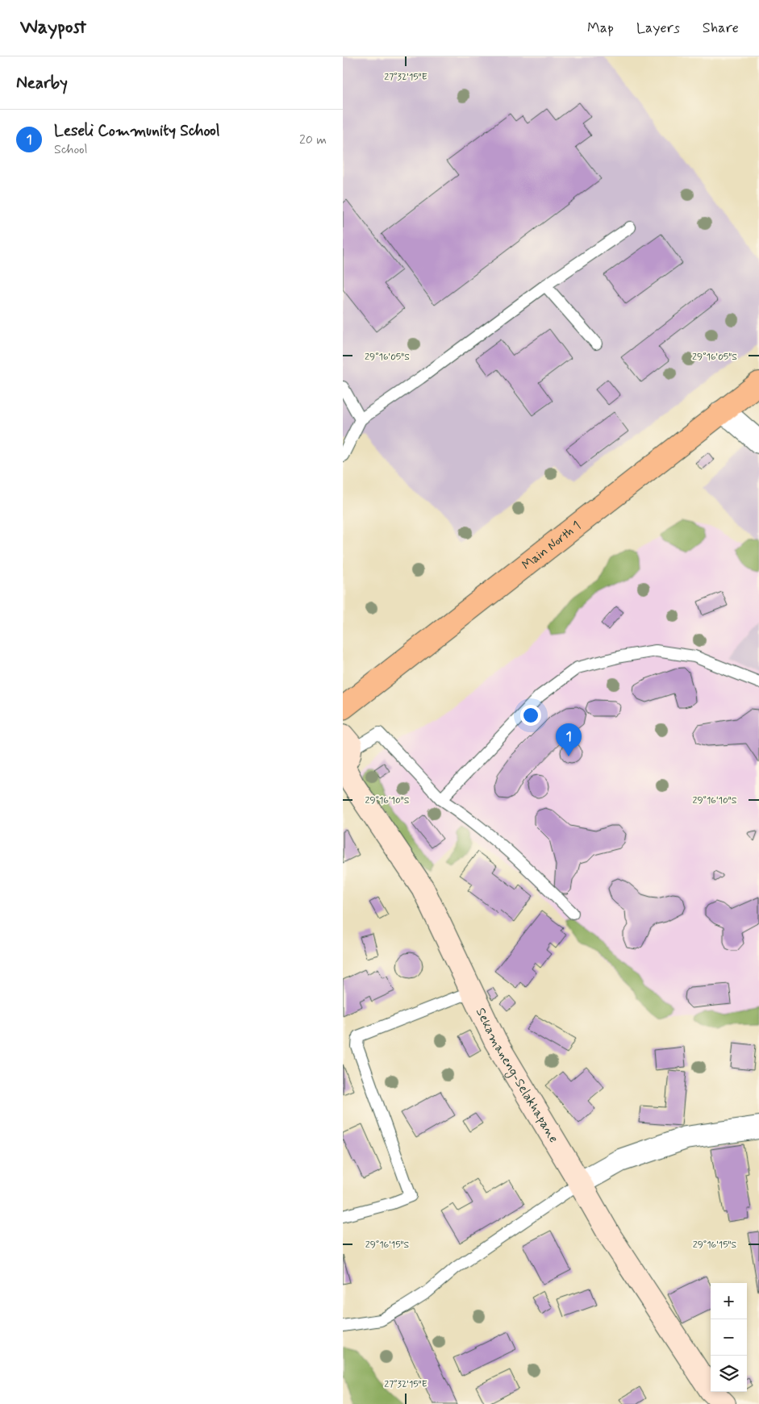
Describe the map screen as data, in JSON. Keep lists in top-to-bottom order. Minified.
{"streets":{"main road":["Main North 1"],"street":["Sekamaneng-Selakhapane"]},"page":{"header":"Waypost","nav":["Map","Layers","Share"],"heading":"Nearby","list":[{"mark":"1","name":"Leseli Community School","note":"School","value":"20 m"}],"pins":"1","map_buttons":["+","−"]},"coordinates":["27°32'15\"E","29°16'05\"S","29°16'10\"S","29°16'15\"S"]}
